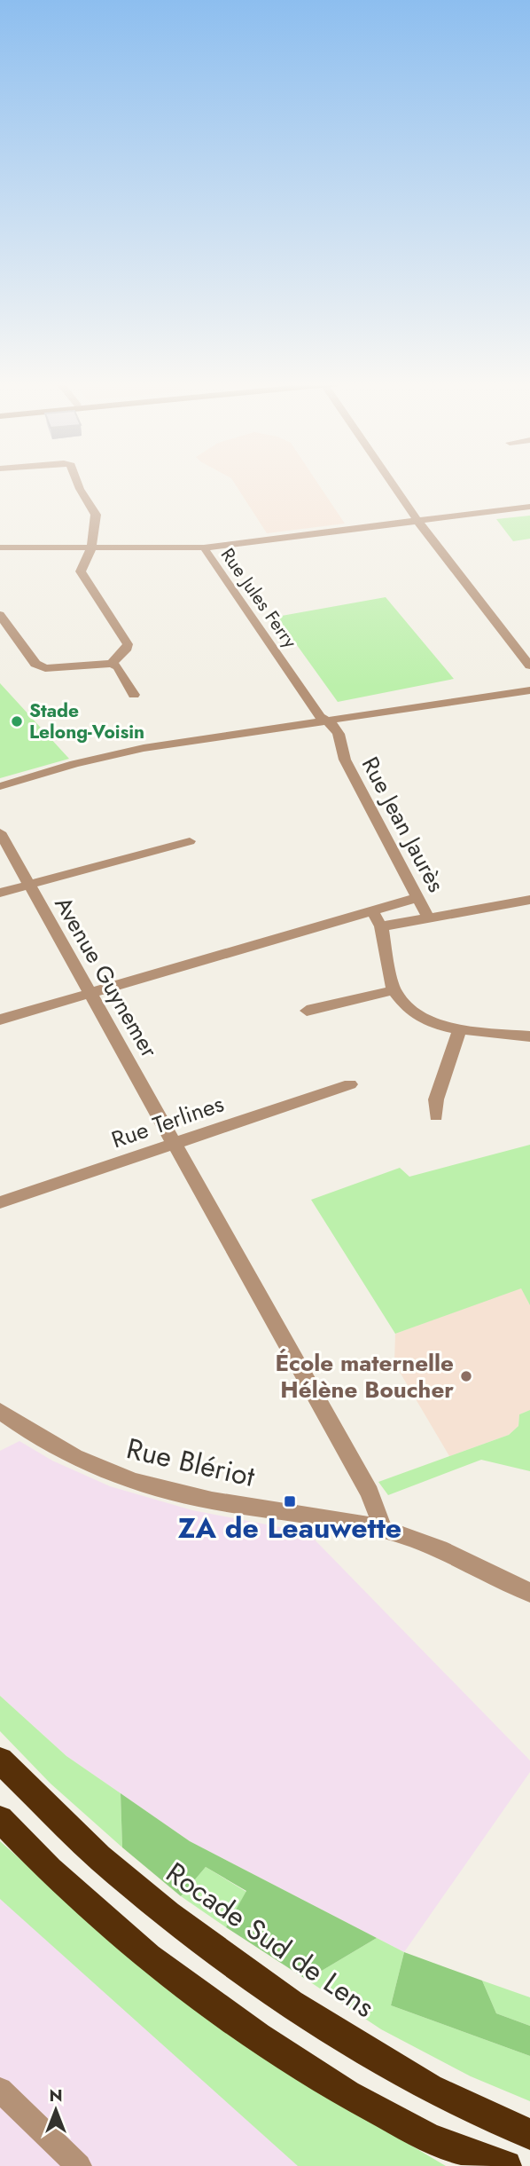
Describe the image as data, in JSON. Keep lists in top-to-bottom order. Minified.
{"streets":{"highway":["Rocade Sud de Lens"],"street":["Rue Jules Ferry","Rue Jean Jaurès","Avenue Guynemer","Rue Terlines","Rue Blériot"]},"crossings":[["Rue Jules Ferry","Rue Jean Jaurès"],["Avenue Guynemer","Rue Terlines"],["Avenue Guynemer","Rue Blériot"]],"places":{"other":["Stade Lelong-Voisin","École maternelle Hélène Boucher"],"transit":["ZA de Leauwette"]},"north":"top"}
